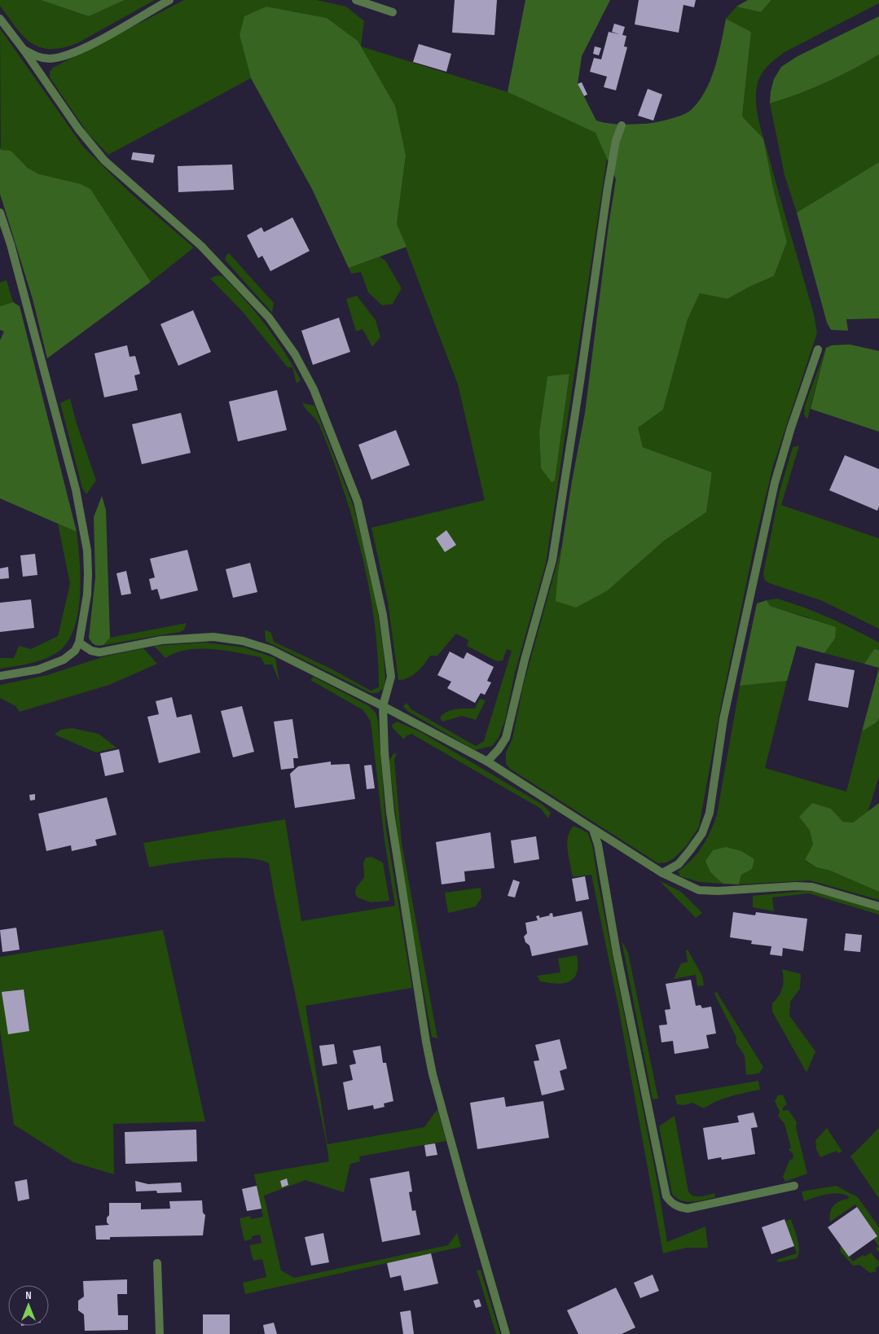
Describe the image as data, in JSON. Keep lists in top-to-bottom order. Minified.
{"north":"top"}
